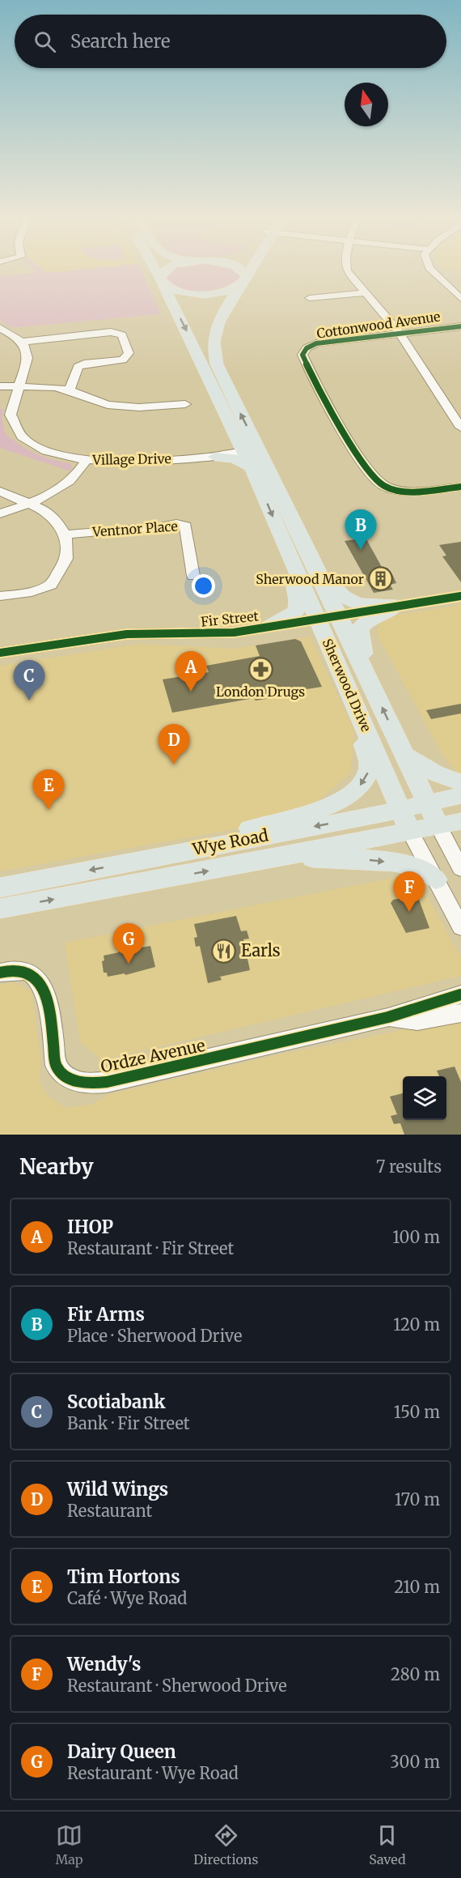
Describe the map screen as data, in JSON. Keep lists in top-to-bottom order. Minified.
{"streets":{"main road":["Sherwood Drive","Wye Road"],"street":["Cottonwood Avenue","Village Drive","Ventnor Place","Fir Street","Ordze Avenue"]},"crossings":[["Fir Street","Sherwood Drive"],["Sherwood Drive","Wye Road"]],"places":{"building":["Sherwood Manor"],"pharmacy":["London Drugs"],"restaurant":["Earls"]},"north":"top","page":{"search":"Search here","pins":["B","A","C","D","E","F","G"],"heading":["Nearby","7 results"],"list":[{"mark":"A","name":"IHOP","note":"Restaurant · Fir Street","value":"100 m"},{"mark":"B","name":"Fir Arms","note":"Place · Sherwood Drive","value":"120 m"},{"mark":"C","name":"Scotiabank","note":"Bank · Fir Street","value":"150 m"},{"mark":"D","name":"Wild Wings","note":"Restaurant","value":"170 m"},{"mark":"E","name":"Tim Hortons","note":"Café · Wye Road","value":"210 m"},{"mark":"F","name":"Wendy's","note":"Restaurant · Sherwood Drive","value":"280 m"},{"mark":"G","name":"Dairy Queen","note":"Restaurant · Wye Road","value":"300 m"}],"nav":["Map","Directions","Saved"]}}
